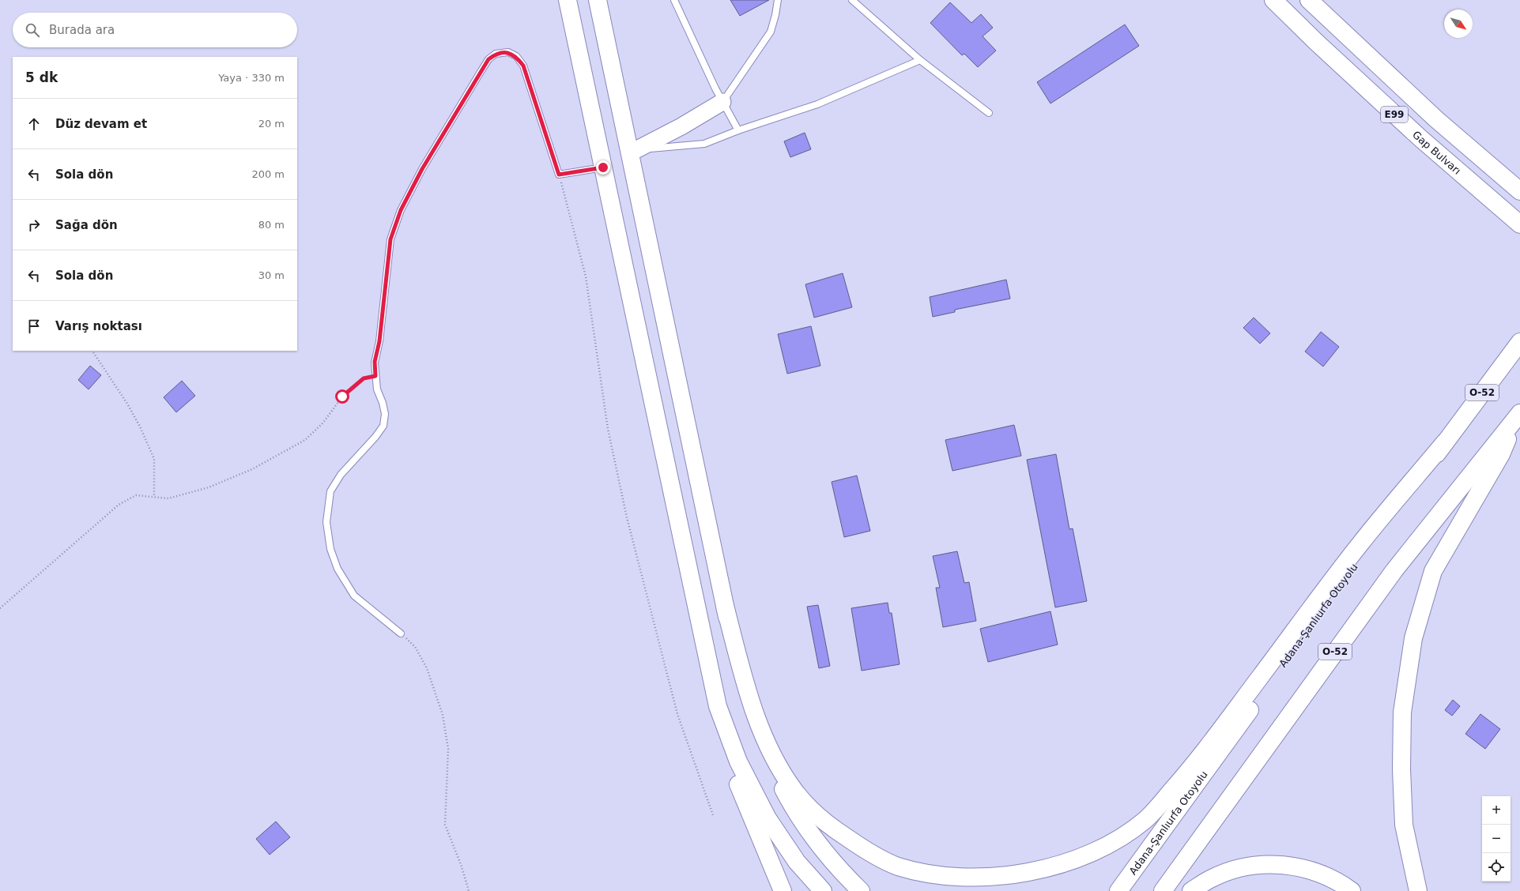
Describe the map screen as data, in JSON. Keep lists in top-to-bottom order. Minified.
{"streets":{"highway":["E99","Gap Bulvarı","O-52","Adana-Şanlıurfa Otoyolu"]},"north":"bottom right","page":{"search":"Burada ara","heading":["5 dk","Yaya · 330 m"],"list":[["Düz devam et","20 m"],["Sola dön","200 m"],["Sağa dön","80 m"],["Sola dön","30 m"],"Varış noktası"],"map_buttons":["+","−"]}}
